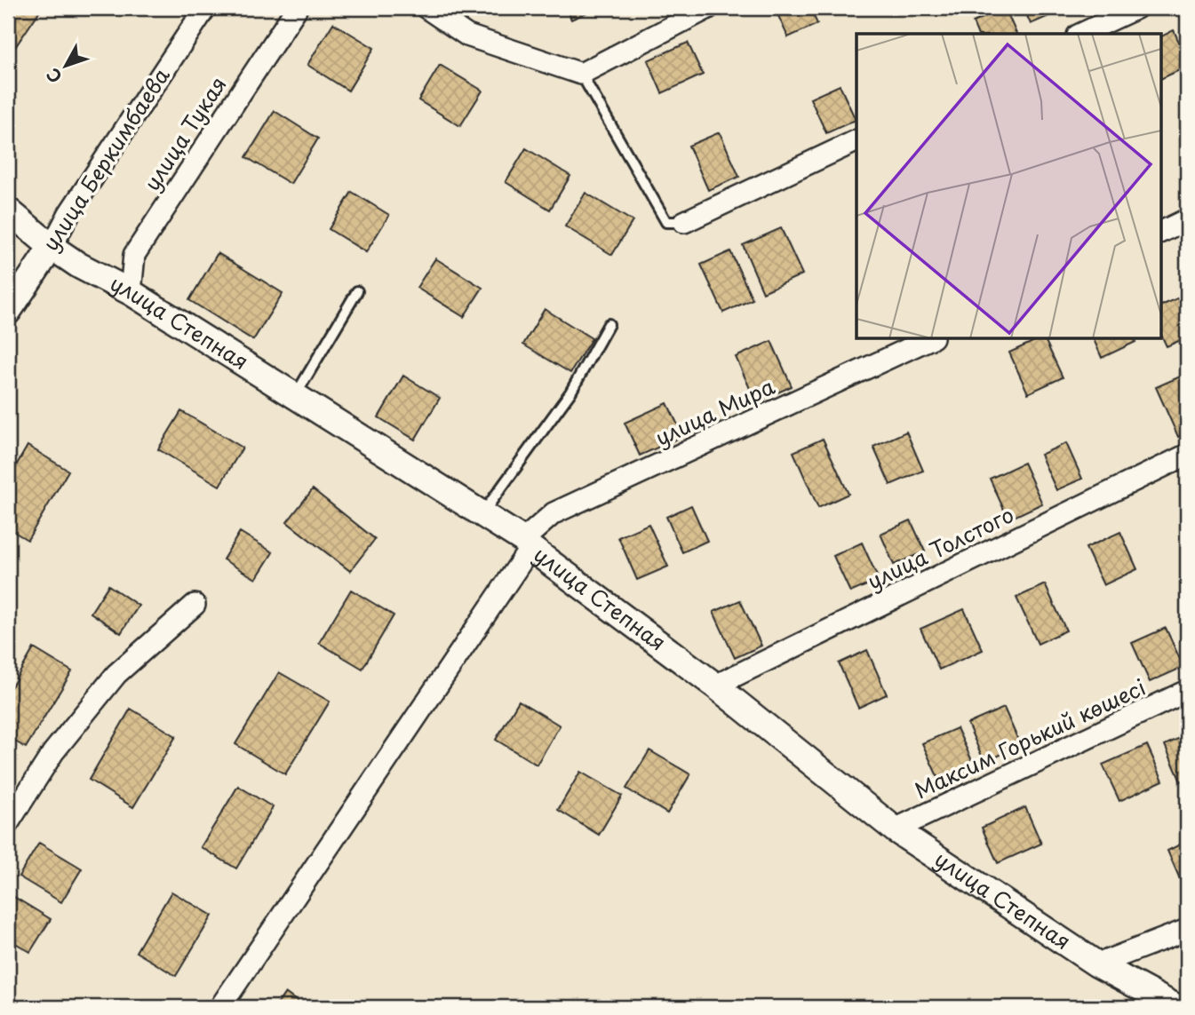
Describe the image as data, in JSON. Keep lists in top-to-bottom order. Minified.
{"streets":{"street":["улица Тукая","улица Беркимбаева","улица Степная","улица Мира","улица Толстого","Максим Горький көшесі"]},"crossings":[["улица Тукая","улица Степная"],["улица Беркимбаева","улица Степная"],["улица Степная","улица Мира"],["улица Степная","улица Толстого"],["улица Степная","Максим Горький көшесі"]],"north":"bottom left"}
